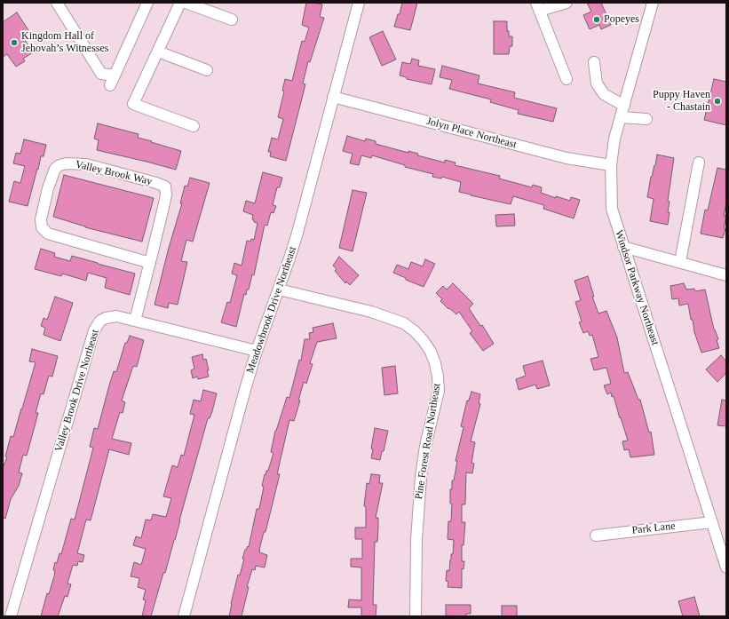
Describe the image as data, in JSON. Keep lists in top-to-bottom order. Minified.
{"streets":{"street":["Jolyn Place Northeast","Valley Brook Way","Windsor Parkway Northeast","Meadowbrook Drive Northeast","Valley Brook Drive Northeast","Pine Forest Road Northeast","Park Lane"]},"crossings":[["Jolyn Place Northeast","Windsor Parkway Northeast"],["Jolyn Place Northeast","Meadowbrook Drive Northeast"],["Valley Brook Way","Valley Brook Drive Northeast"],["Windsor Parkway Northeast","Park Lane"],["Meadowbrook Drive Northeast","Valley Brook Drive Northeast"],["Meadowbrook Drive Northeast","Pine Forest Road Northeast"]],"places":["Popeyes","Kingdom Hall of Jehovah’s Witnesses","Puppy Haven - Chastain"]}
